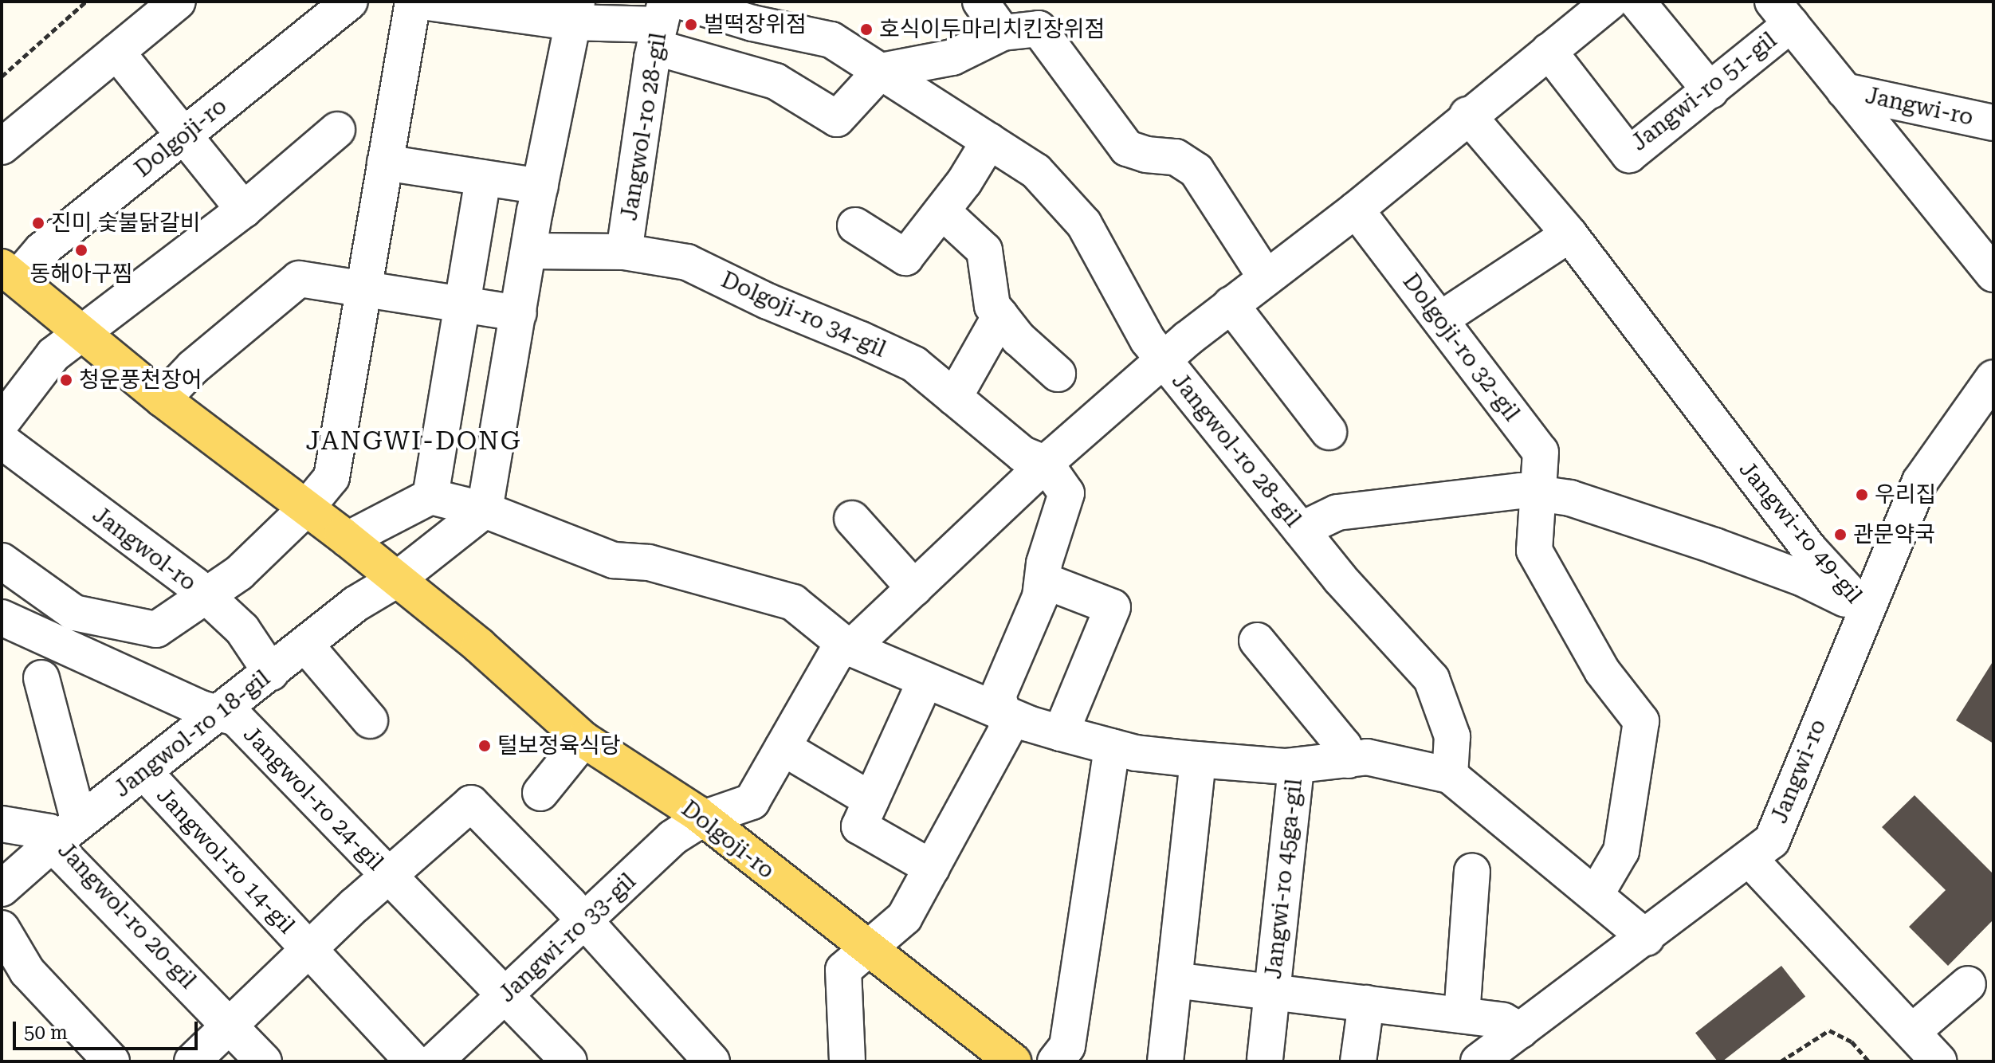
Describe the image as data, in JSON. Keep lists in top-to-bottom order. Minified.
{"streets":{"main road":["Dolgoji-ro"],"street":["Jangwi-ro 51-gil","Jangwi-ro","Jangwol-ro 28-gil","Dolgoji-ro 34-gil","Dolgoji-ro 32-gil","Jangwi-ro 49-gil","Jangwol-ro","Jangwol-ro 18-gil","Jangwol-ro 24-gil","Jangwol-ro 14-gil","Jangwi-ro 45ga-gil","Jangwol-ro 20-gil","Jangwi-ro 33-gil"]},"crossings":[["Jangwi-ro 51-gil","Jangwi-ro"],["Jangwi-ro","Jangwi-ro 49-gil"],["Jangwol-ro 28-gil","Dolgoji-ro 34-gil"],["Jangwol-ro 28-gil","Jangwi-ro 49-gil"],["Jangwol-ro 28-gil","Jangwi-ro 45ga-gil"],["Dolgoji-ro","Jangwol-ro 18-gil"],["Dolgoji-ro","Jangwi-ro 33-gil"],["Dolgoji-ro 32-gil","Jangwi-ro 49-gil"],["Jangwol-ro","Jangwol-ro 18-gil"],["Jangwol-ro 18-gil","Jangwol-ro 24-gil"],["Jangwol-ro 18-gil","Jangwol-ro 14-gil"],["Jangwol-ro 18-gil","Jangwol-ro 20-gil"],["Jangwol-ro 24-gil","Jangwol-ro 14-gil"],["Jangwol-ro 24-gil","Jangwi-ro 33-gil"],["Jangwol-ro 14-gil","Jangwol-ro 20-gil"],["Jangwol-ro 14-gil","Jangwi-ro 33-gil"]],"districts":["JANGWI-DONG"],"places":["벌떡장위점","호식이두마리치킨장위점","진미 숯불닭갈비","동해아구찜","청운풍천장어","우리집","관문약국","털보정육식당"],"scale_bar":"50 m"}
